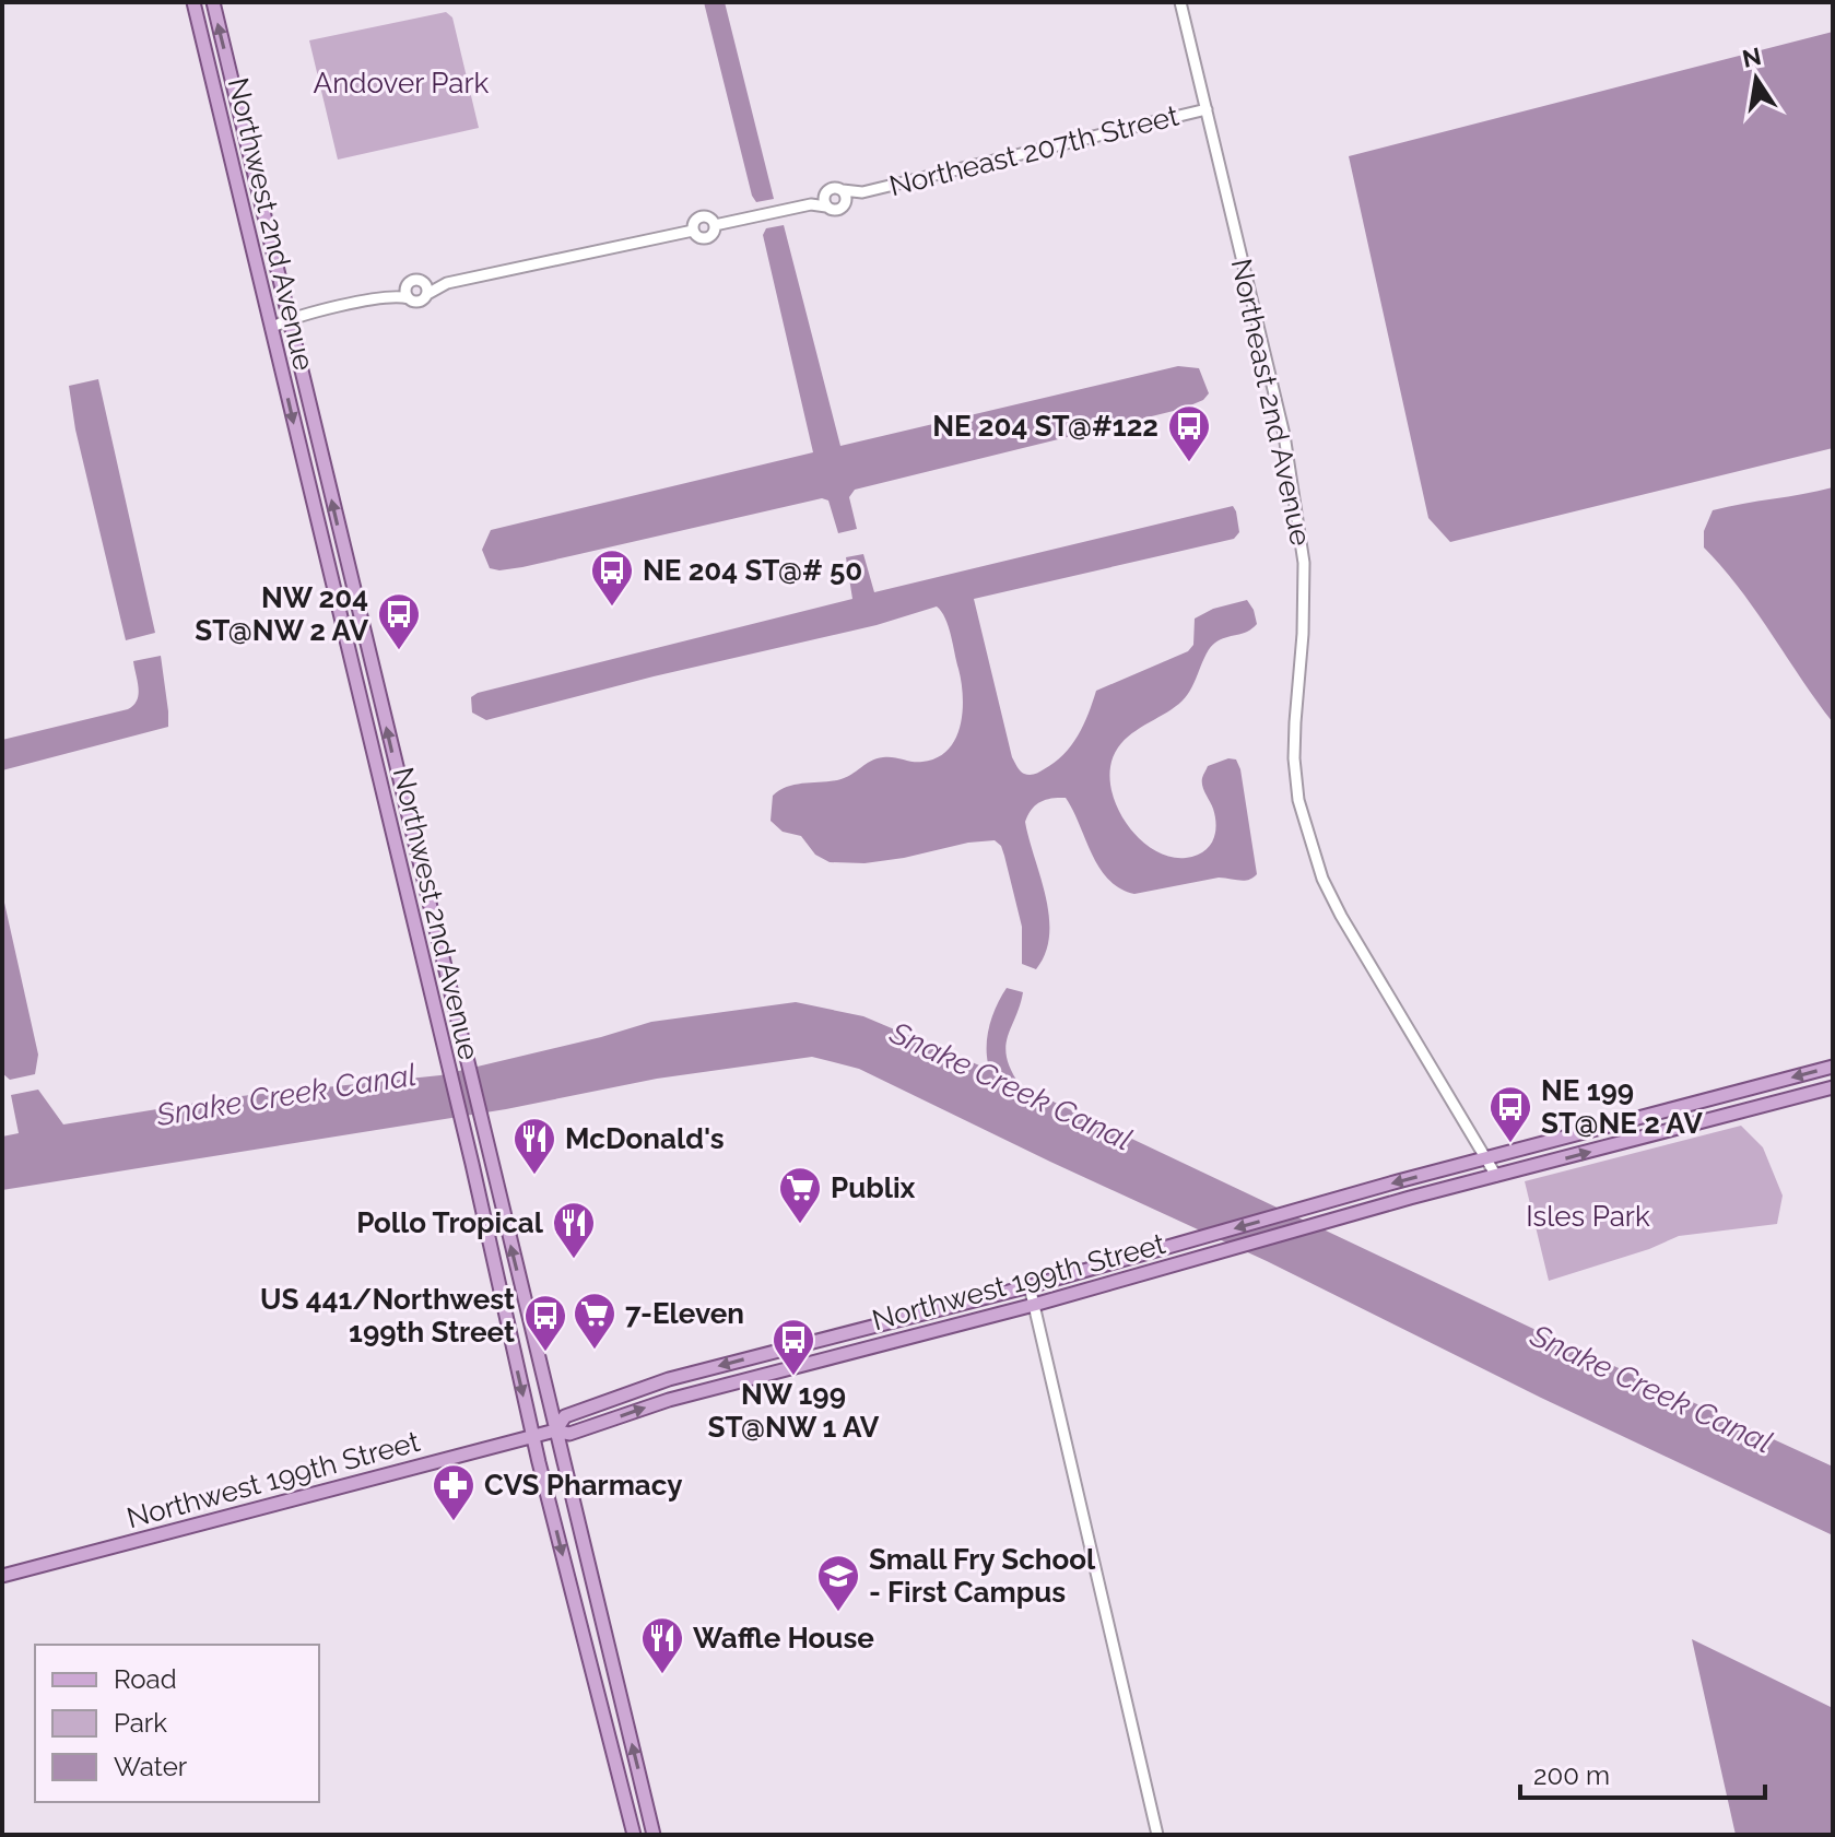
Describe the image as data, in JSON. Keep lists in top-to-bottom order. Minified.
{"streets":{"main road":["Northwest 2nd Avenue","Northwest 199th Street"],"street":["Northeast 207th Street","Northeast 2nd Avenue"]},"crossings":[["Northeast 207th Street","Northeast 2nd Avenue"],["Northwest 2nd Avenue","Northwest 199th Street"],["Northeast 2nd Avenue","Northwest 199th Street"]],"water":["Snake Creek Canal"],"parks":["Andover Park","Isles Park"],"places":{"bus stop":["NE 204 ST@#122","NE 204 ST@# 50","NW 204 ST@NW 2 AV","NE 199 ST@NE 2 AV","US 441/Northwest 199th Street","NW 199 ST@NW 1 AV"],"restaurant":["McDonald's","Pollo Tropical","Waffle House"],"supermarket":["Publix","7-Eleven"],"pharmacy":["CVS Pharmacy"],"school or university":["Small Fry School - First Campus"]},"legend":["Road","Park","Water"],"scale_bar":"200 m","north":"top"}
